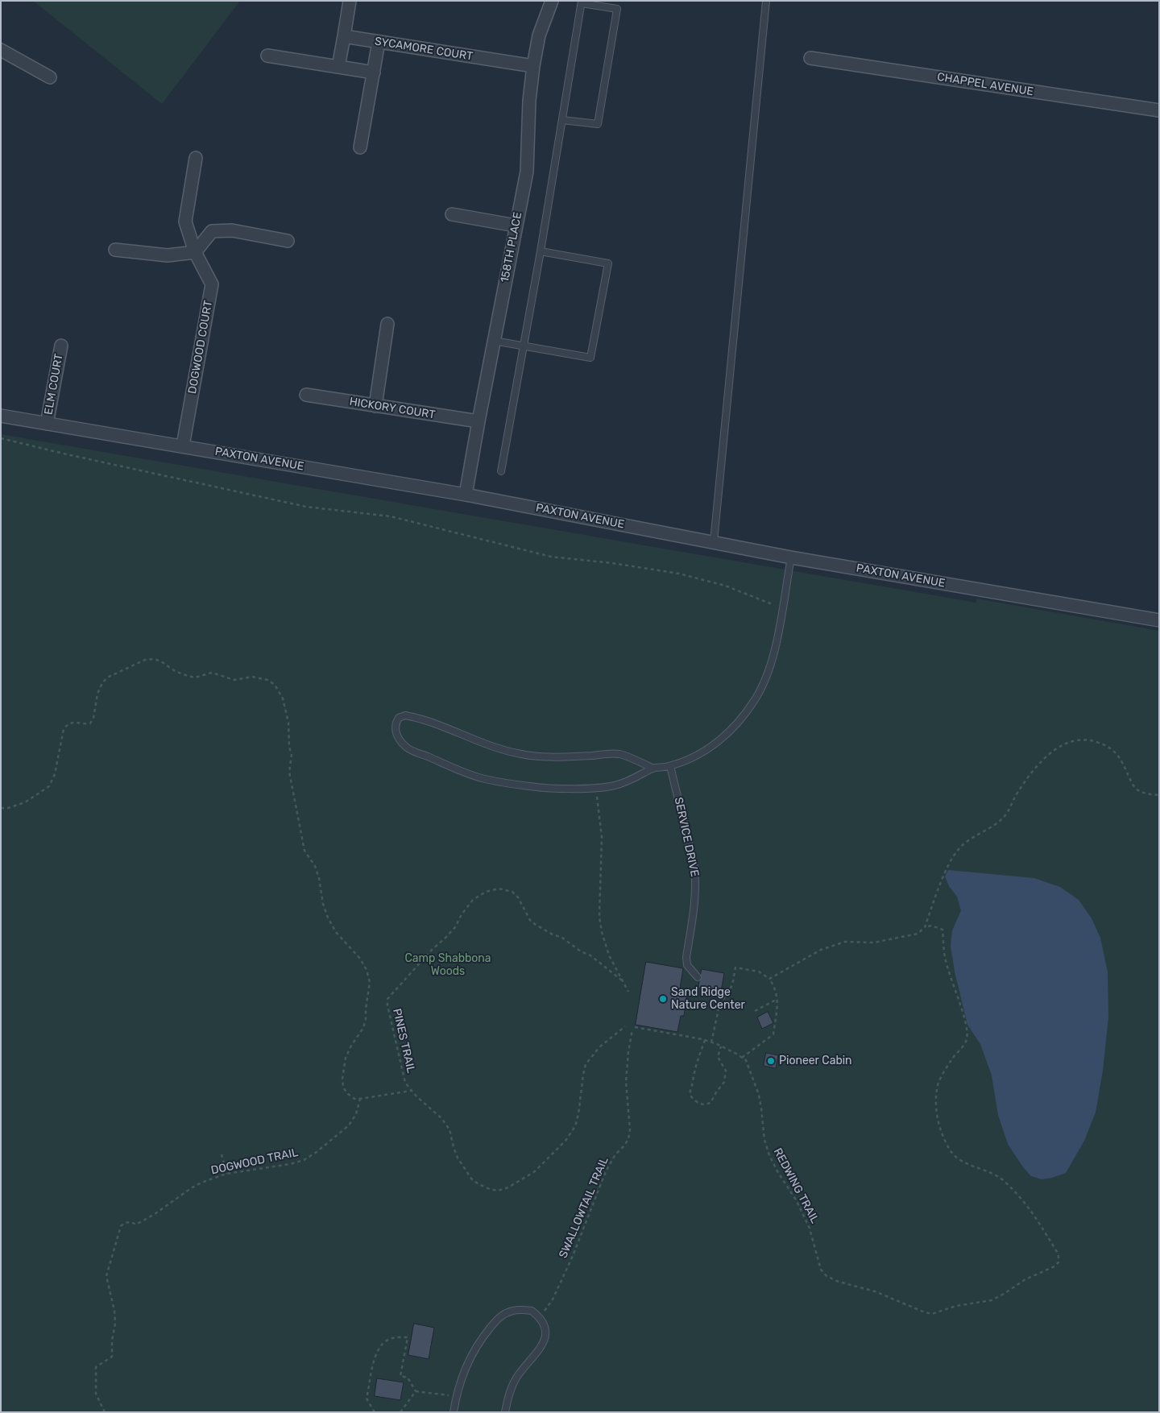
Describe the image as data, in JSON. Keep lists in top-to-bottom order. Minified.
{"streets":{"street":["SYCAMORE COURT","CHAPPEL AVENUE","158TH PLACE","DOGWOOD COURT","ELM COURT","HICKORY COURT","PAXTON AVENUE"],"lane":["SERVICE DRIVE"],"path":["PINES TRAIL","DOGWOOD TRAIL","REDWING TRAIL","SWALLOWTAIL TRAIL"]},"crossings":[["SYCAMORE COURT","158TH PLACE"],["158TH PLACE","HICKORY COURT"],["158TH PLACE","PAXTON AVENUE"],["DOGWOOD COURT","PAXTON AVENUE"],["ELM COURT","PAXTON AVENUE"]],"parks":["Camp Shabbona Woods"],"places":["Sand Ridge Nature Center","Pioneer Cabin"]}
